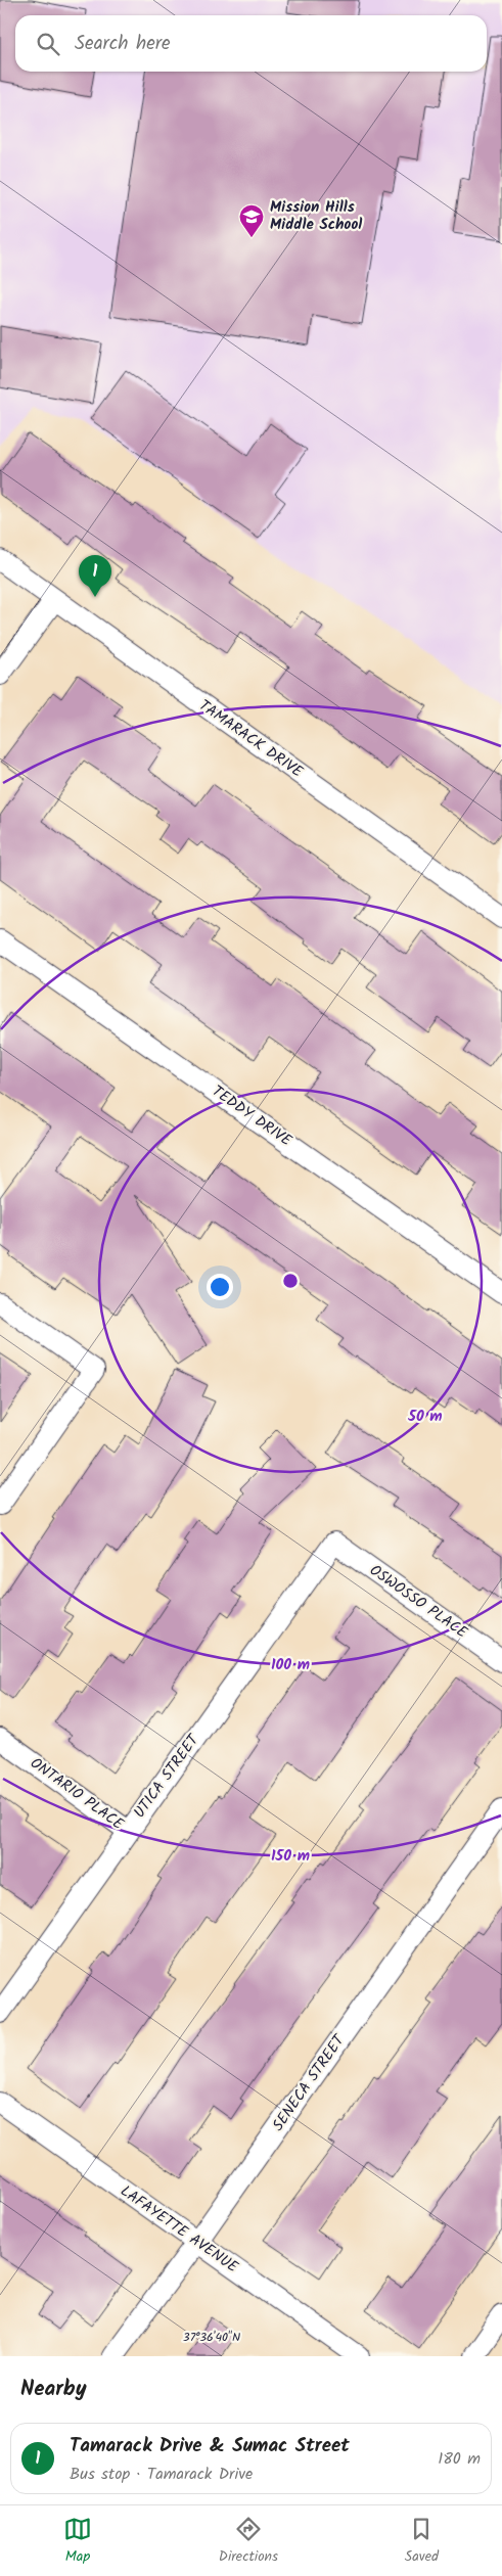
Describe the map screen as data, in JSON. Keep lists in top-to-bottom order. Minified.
{"streets":{"street":["TAMARACK DRIVE","TEDDY DRIVE","OSWOSSO PLACE","UTICA STREET","ONTARIO PLACE","SENECA STREET","LAFAYETTE AVENUE"]},"crossings":[["OSWOSSO PLACE","UTICA STREET"],["UTICA STREET","ONTARIO PLACE"],["SENECA STREET","LAFAYETTE AVENUE"]],"places":{"school or university":["Mission Hills Middle School"]},"page":{"search":"Search here","pins":"1","heading":"Nearby","list":[{"mark":"1","name":"Tamarack Drive & Sumac Street","note":"Bus stop · Tamarack Drive","value":"180 m"}],"nav":["Map","Directions","Saved"]},"coordinates":["37°36'40\"N"],"rings":["50 m","100 m","150 m"]}
